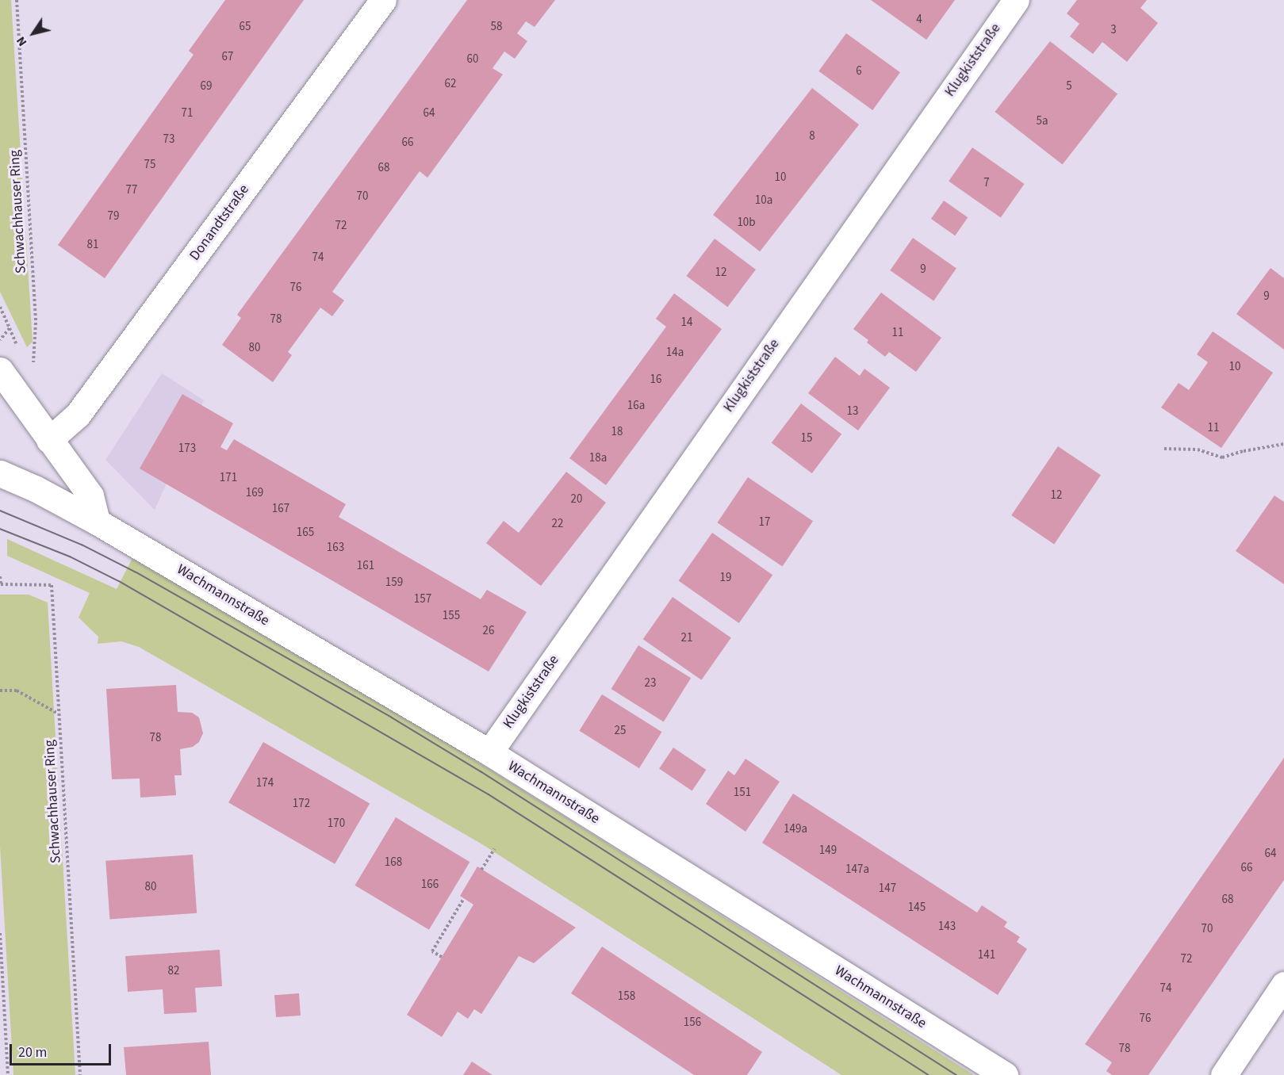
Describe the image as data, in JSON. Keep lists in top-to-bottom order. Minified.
{"streets":{"street":["Klugkiststraße","Donandtstraße","Wachmannstraße"],"path":["Schwachhauser Ring"]},"crossings":[["Klugkiststraße","Wachmannstraße"]],"house_numbers":["4","65","58","3","67","60","6","62","69","5","71","64","5a","8","73","66","75","68","10","7","77","70","10a","79","10b","72","81","74","9","12","76","9","78","14","11","80","14a","10","16","16a","13","11","18","15","173","18a","171","169","12","20","167","17","22","165","163","161","19","159","157","155","26","21","23","25","78","174","151","172","170","149a","149","64","168","66","147a","166","80","147","68","145","143","70","141","72","82","74","158","76","156","78"],"scale_bar":"20 m","north":"bottom left"}
